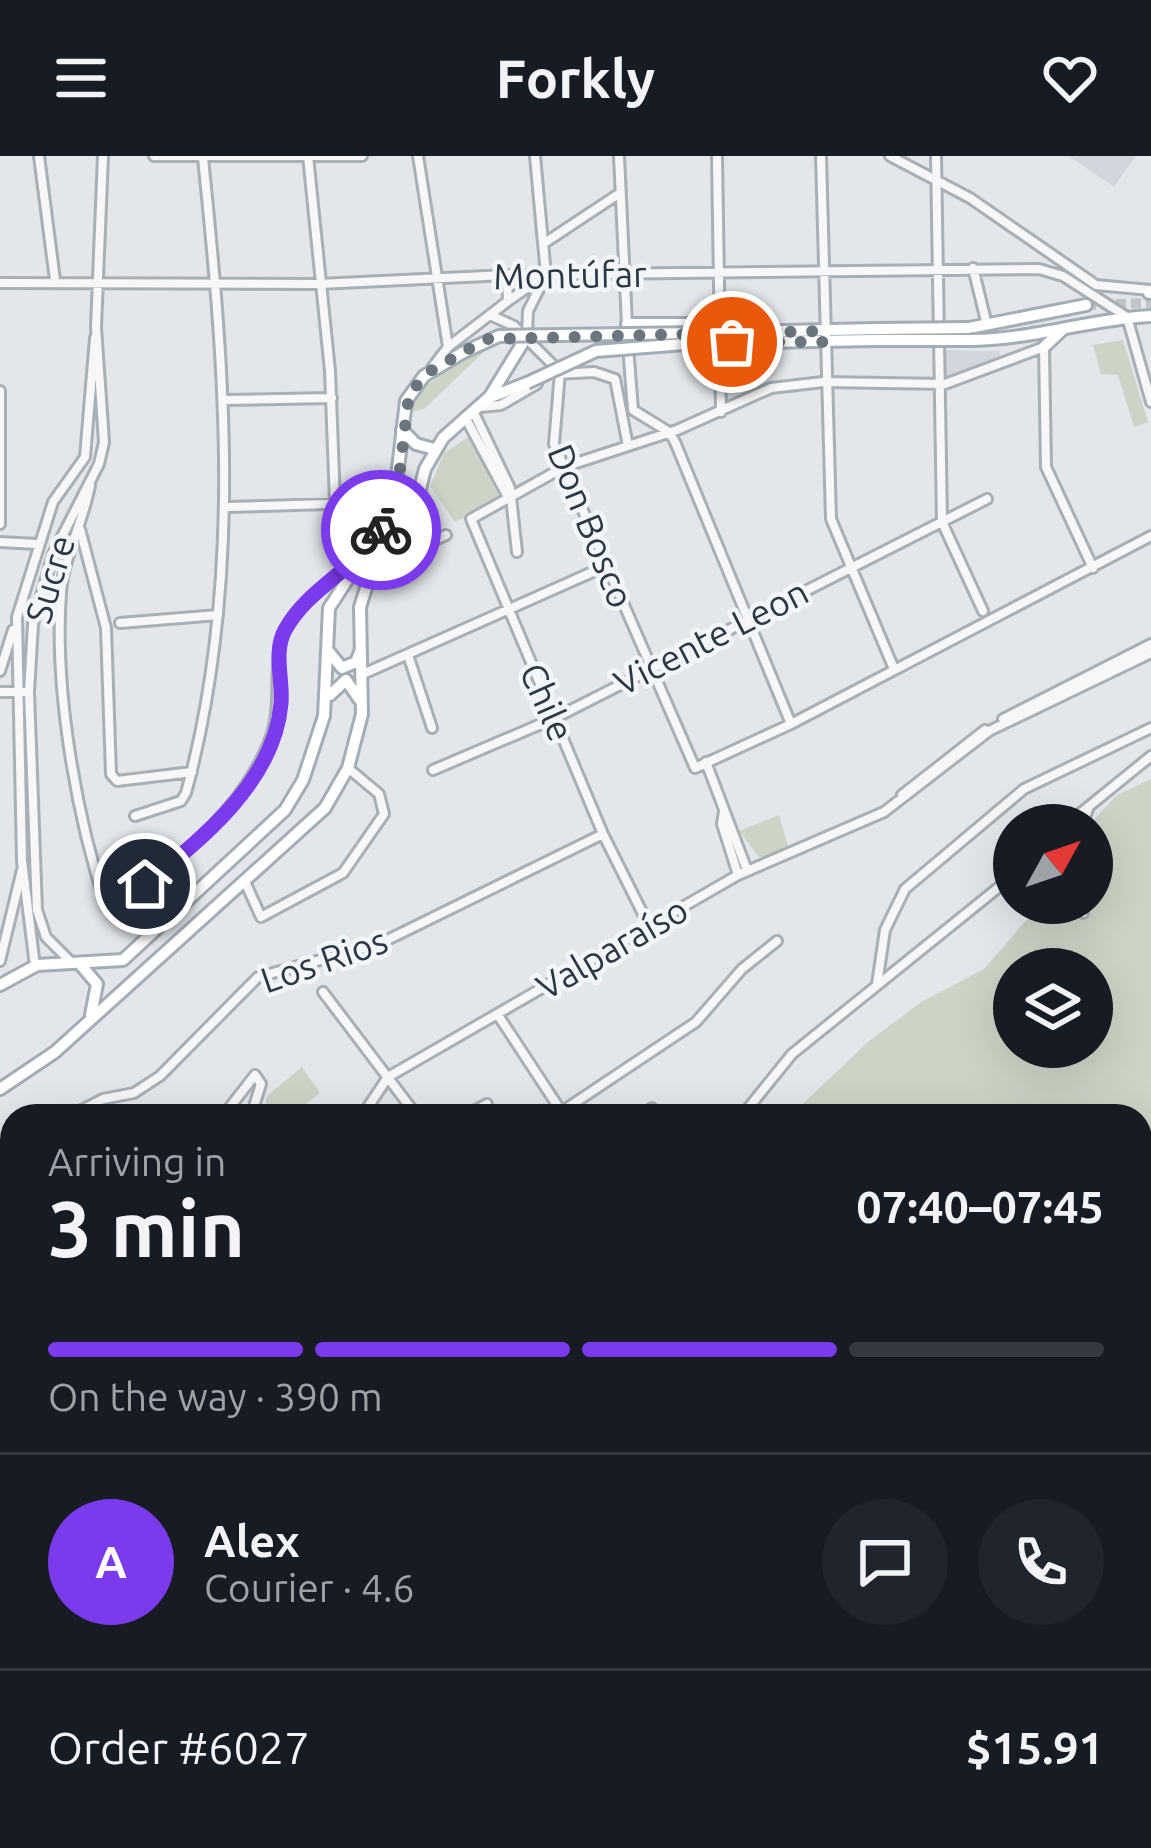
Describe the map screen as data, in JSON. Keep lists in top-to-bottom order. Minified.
{"streets":{"street":["Montúfar","Don Bosco","Sucre","Vicente Leon","Chile","Valparaíso","Los Rios"]},"crossings":[["Montúfar","Sucre"],["Don Bosco","Vicente Leon"],["Don Bosco","Valparaíso"],["Vicente Leon","Chile"],["Chile","Valparaíso"],["Chile","Los Rios"]],"north":"top right","page":{"header":"Forkly","heading":["3 min","Arriving in","07:40–07:45"],"panel":["Alex","Courier · 4.6","Order #6027","$15.91"],"bar":"On the way · 390 m","round":"A"}}
